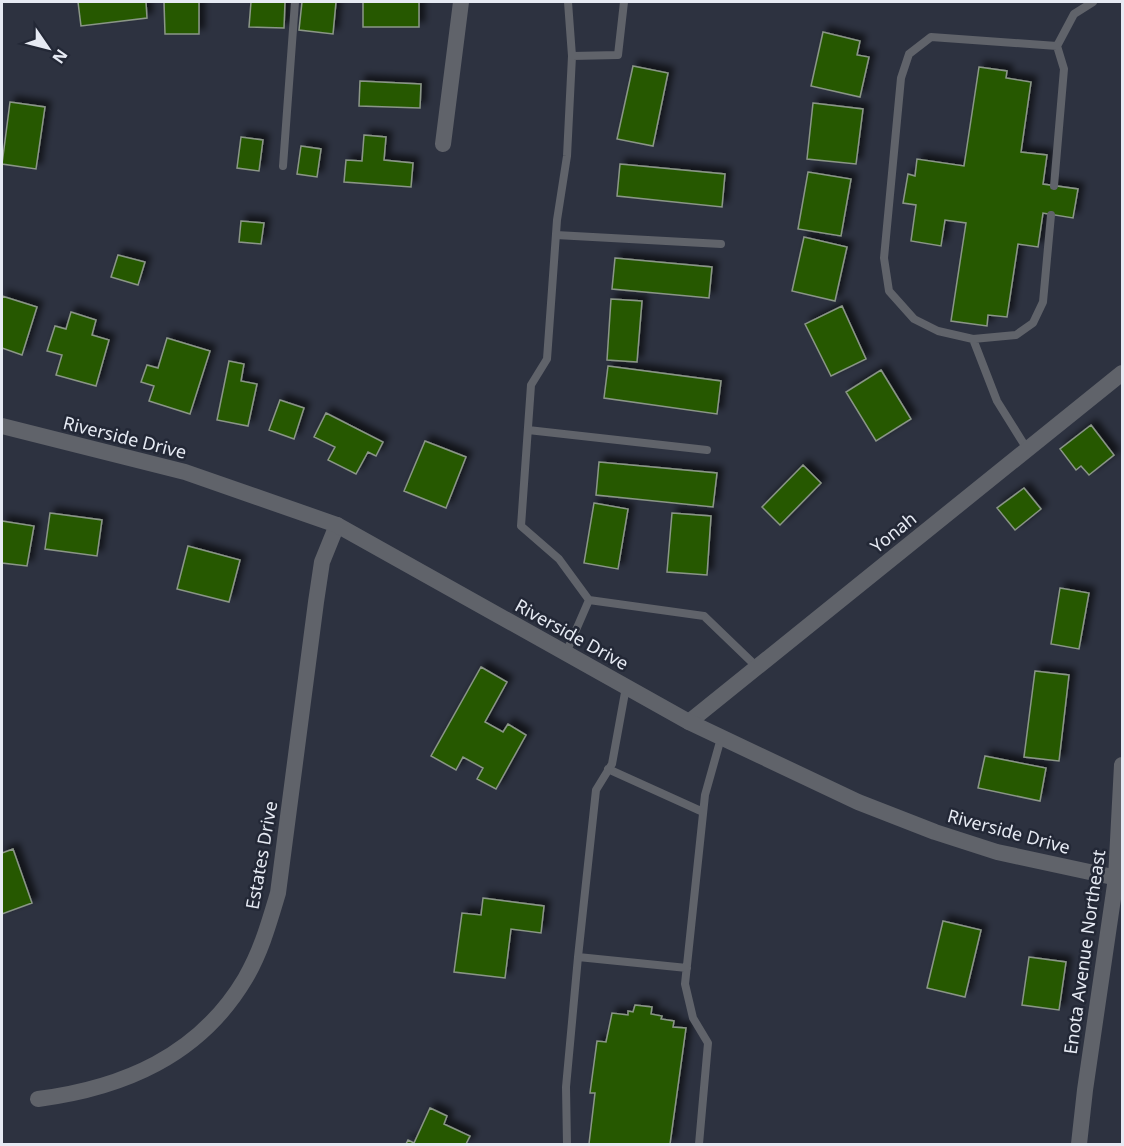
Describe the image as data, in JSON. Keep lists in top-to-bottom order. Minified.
{"streets":{"street":["Riverside Drive","Yonah","Estates Drive","Enota Avenue Northeast"]},"crossings":[["Riverside Drive","Yonah"],["Riverside Drive","Estates Drive"],["Riverside Drive","Enota Avenue Northeast"]],"north":"bottom right"}
